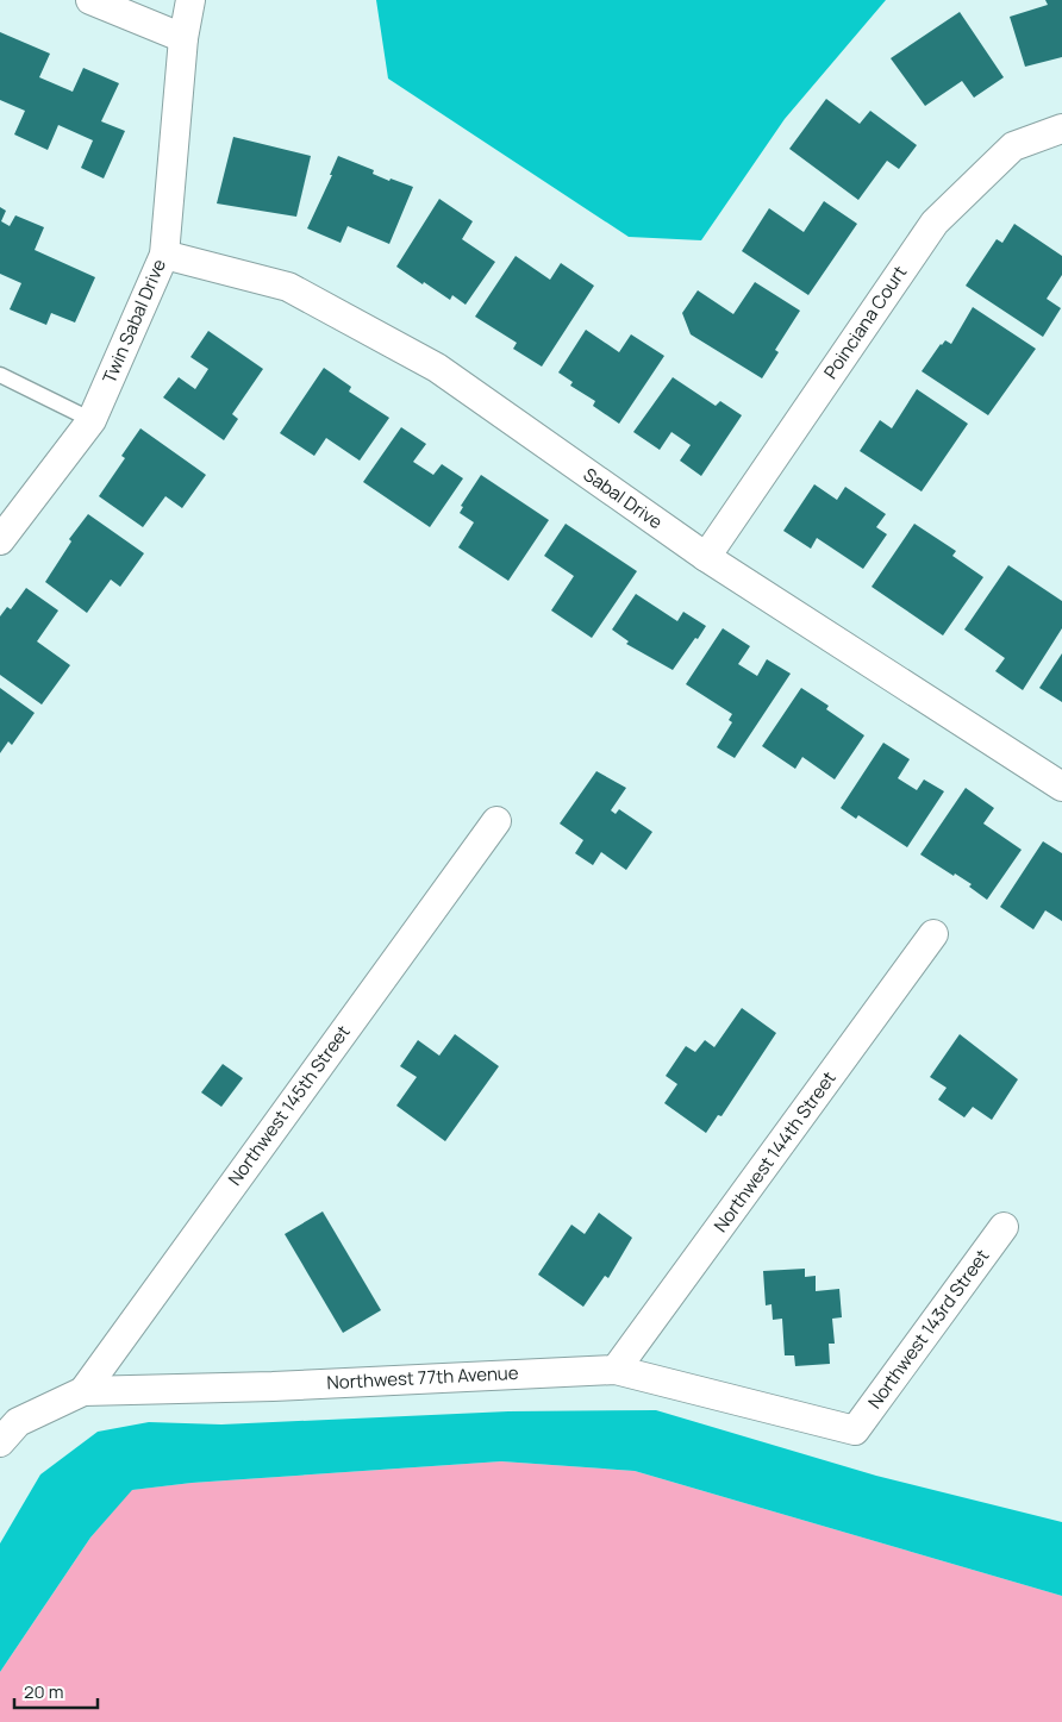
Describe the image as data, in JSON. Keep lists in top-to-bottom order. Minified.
{"streets":{"street":["Twin Sabal Drive","Poinciana Court","Sabal Drive","Northwest 145th Street","Northwest 144th Street","Northwest 143rd Street","Northwest 77th Avenue"]},"crossings":[["Twin Sabal Drive","Sabal Drive"],["Poinciana Court","Sabal Drive"],["Northwest 145th Street","Northwest 77th Avenue"],["Northwest 144th Street","Northwest 77th Avenue"],["Northwest 143rd Street","Northwest 77th Avenue"]],"scale_bar":"20 m"}
